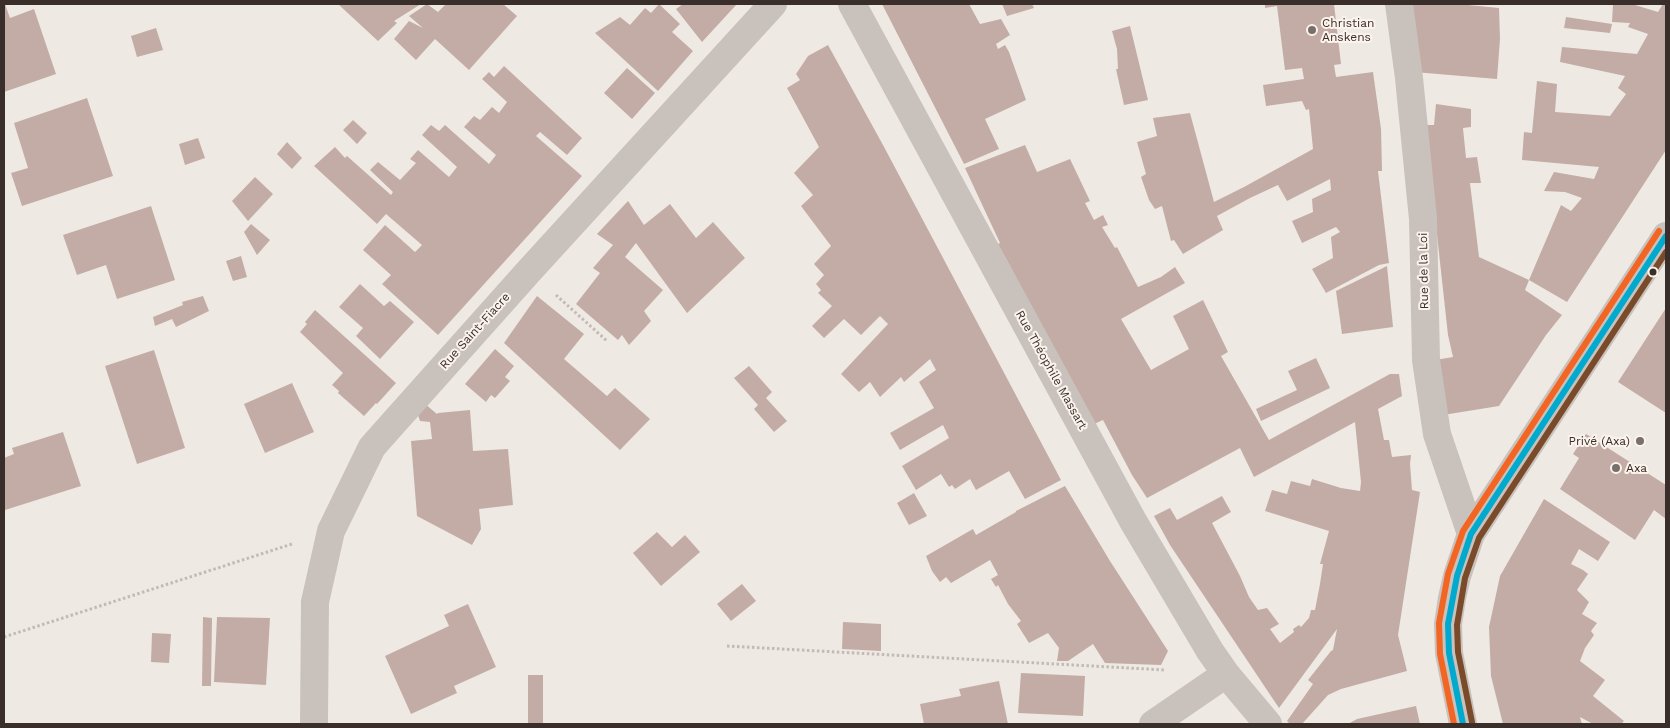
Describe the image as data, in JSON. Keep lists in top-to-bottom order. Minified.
{"streets":{"street":["Rue de la Loi","Rue Saint-Fiacre","Rue Théophile Massart"]},"places":["Christian Anskens","Privé (Axa)","Axa"]}
